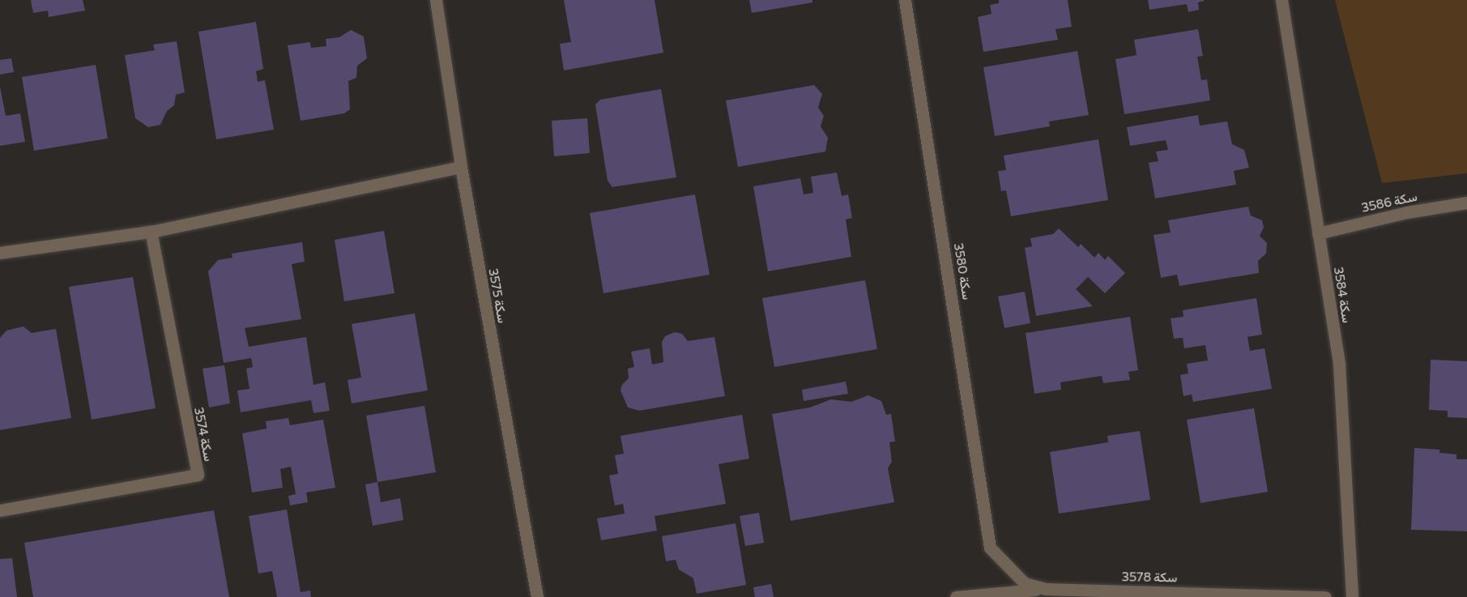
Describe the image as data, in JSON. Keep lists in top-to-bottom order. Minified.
{"streets":{"street":["سكة 3586","سكة 3580","سكة 3584","سكة 3575","سكة 3574","سكة 3578"]},"crossings":[["سكة 3586","سكة 3584"],["سكة 3580","سكة 3578"]]}
